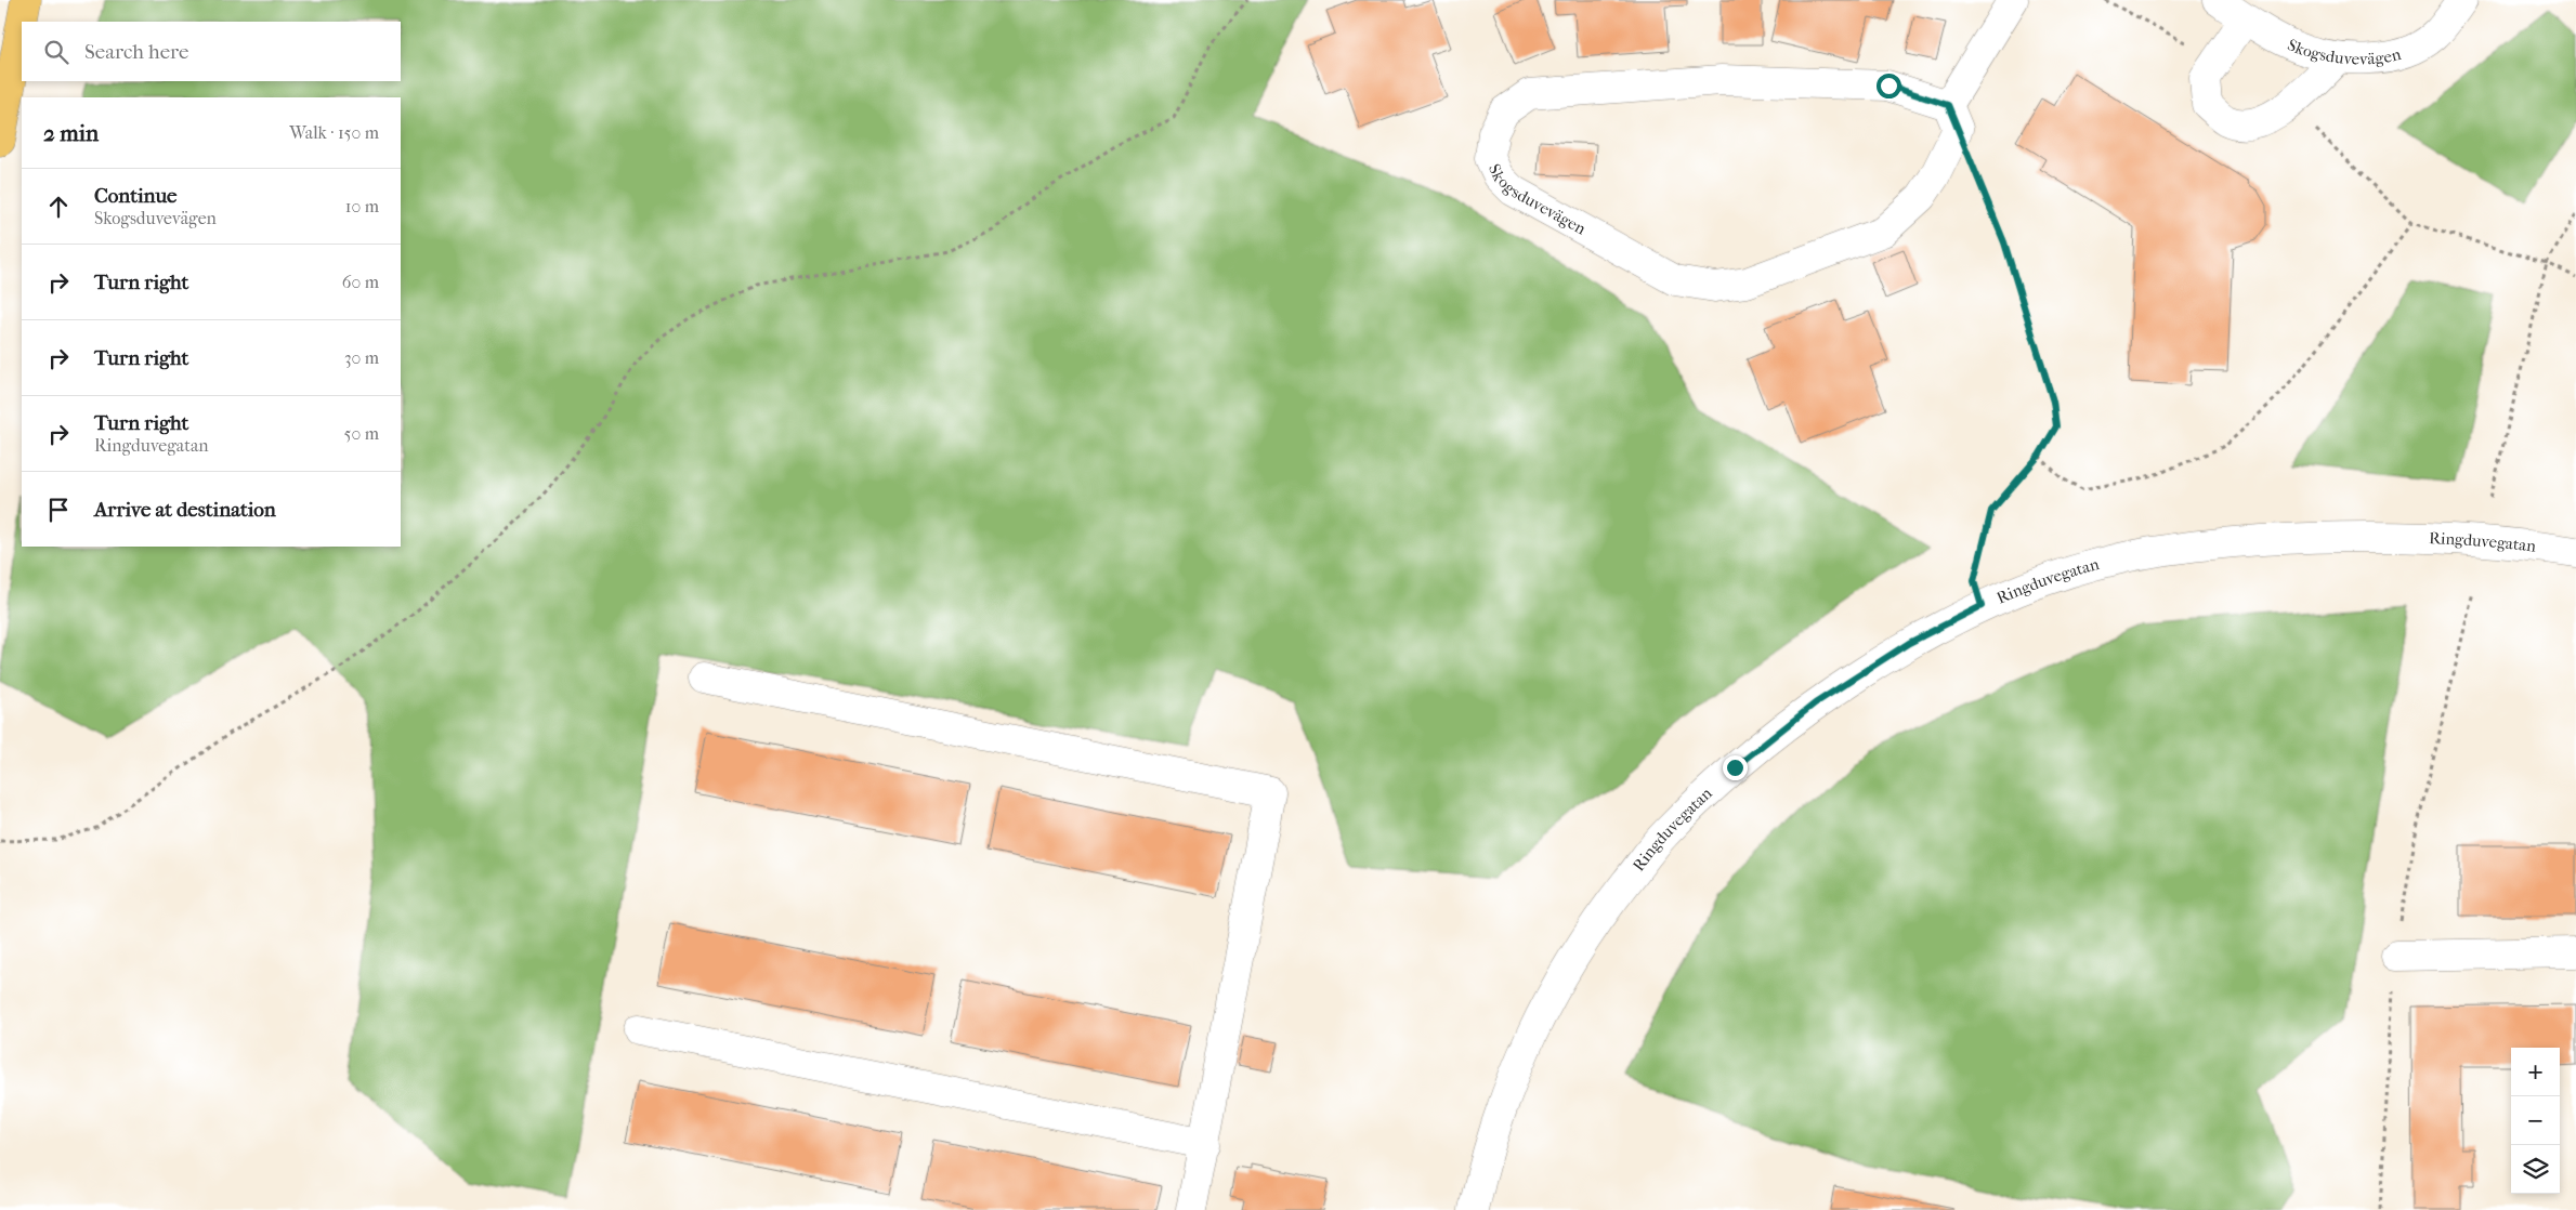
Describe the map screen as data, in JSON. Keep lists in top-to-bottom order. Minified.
{"streets":{"street":["Skogsduvevägen","Ringduvegatan"]},"page":{"search":"Search here","heading":["2 min","Walk · 150 m"],"list":[["Continue","Skogsduvevägen","10 m"],["Turn right","60 m"],["Turn right","30 m"],["Turn right","Ringduvegatan","50 m"],"Arrive at destination"],"map_buttons":["+","−"]}}
